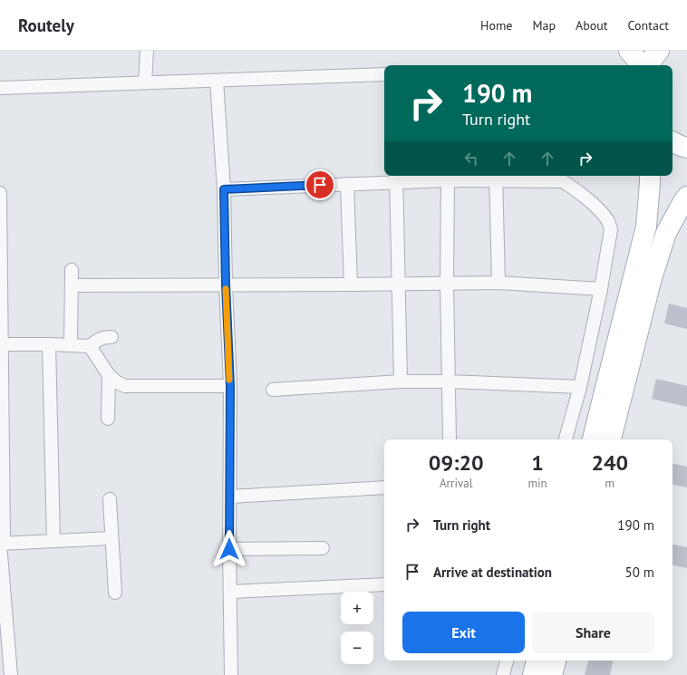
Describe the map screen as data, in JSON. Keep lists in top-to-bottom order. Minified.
{"page":{"header":"Routely","nav":["Home","Map","About","Contact"],"turn":["190 m","Turn right"],"eta":["09:20","Arrival","1","min","240","m"],"list":[{"name":"Turn right","value":"190 m"},{"name":"Arrive at destination","value":"50 m"}],"map_buttons":["+","−"],"buttons":["Exit","Share"]}}
